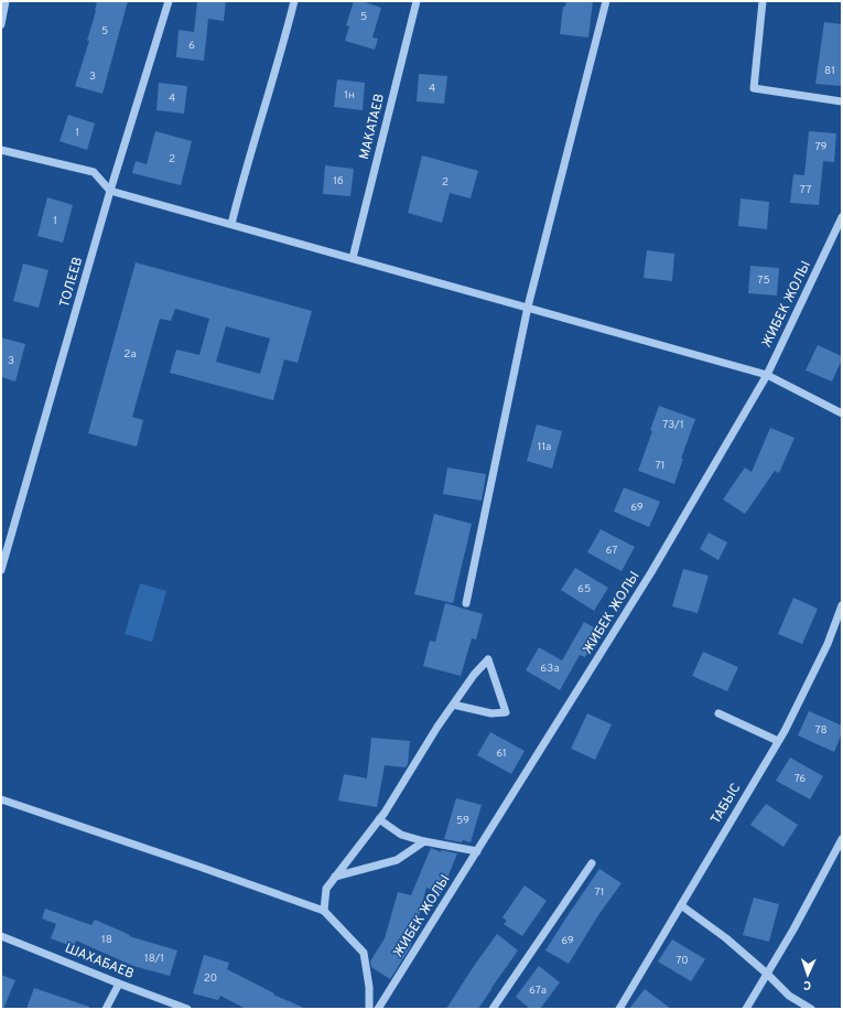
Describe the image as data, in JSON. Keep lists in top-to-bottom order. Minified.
{"streets":{"street":["МАКАТАЕВ","ТОЛЕЕВ","ЖИБЕК ЖОЛЫ","ТАБЫС","ШАХАБАЕВ"]},"house_numbers":["5","5","6","81","3","4","1н","4","1","79","2","1б","2","77","1","75","2а","3","73/1","11а","71","69","67","65","63а","78","61","76","59","71","18","69","18/1","70","20","67а"],"north":"bottom"}
